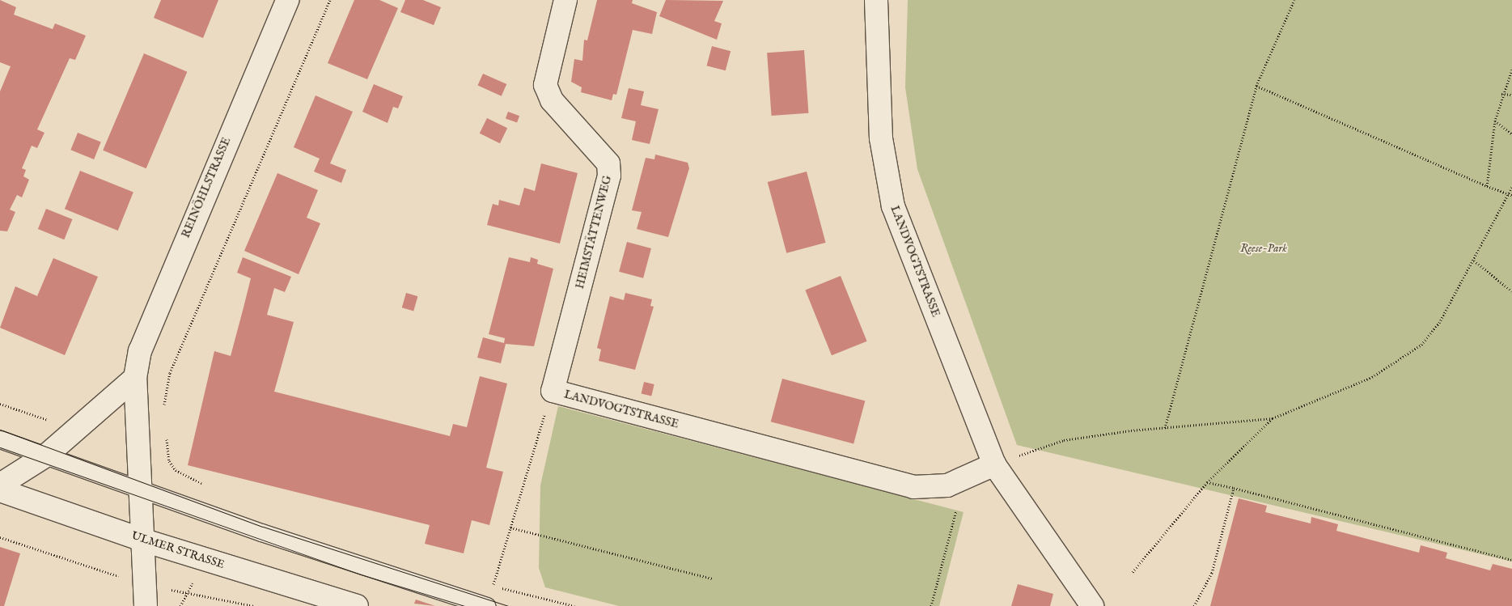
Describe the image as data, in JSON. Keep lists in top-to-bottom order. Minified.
{"streets":{"street":["REINÖHLSTRASSE","HEIMSTÄTTENWEG","LANDVOGTSTRASSE","ULMER STRASSE"]},"crossings":[["REINÖHLSTRASSE","ULMER STRASSE"],["HEIMSTÄTTENWEG","LANDVOGTSTRASSE"]],"parks":["Reese-Park"]}
